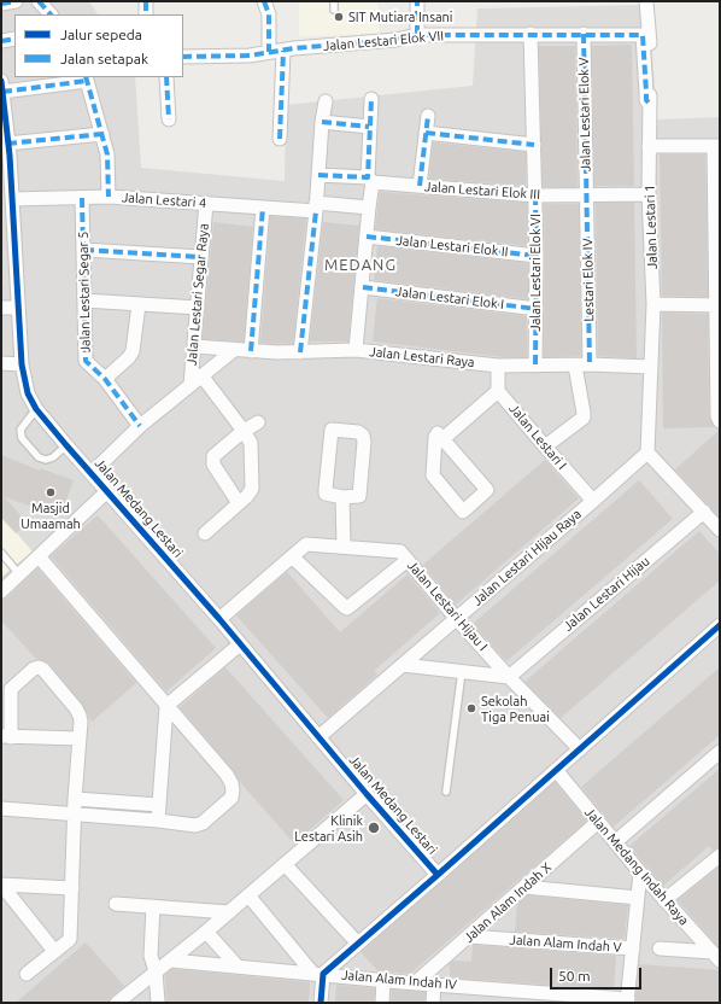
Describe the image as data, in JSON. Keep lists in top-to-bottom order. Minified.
{"streets":{"street":["Jalan Lestari Elok VII","Jalan Lestari Elok V","Jalan Lestari Elok III","Jalan Lestari 4","Jalan Lestari 1","Jalan Lestari Elok II","Jalan Lestari Elok VI","Lestari Elok IV","Jalan Lestari Segar 5","Jalan Lestari Segar Raya","Jalan Lestari Elok I","Jalan Lestari Raya","Jalan Lestari I","Jalan Medang Lestari","Jalan Lestari Hijau Raya","Jalan Lestari Hijau","Jalan Lestari Hijau I","Jalan Medang Indah Raya","Jalan Alam Indah X","Jalan Alam Indah V","Jalan Alam Indah IV"]},"crossings":[["Jalan Lestari Elok VII","Jalan Lestari Elok V"],["Jalan Lestari Elok VII","Jalan Lestari 1"],["Jalan Lestari Elok VII","Jalan Lestari Elok VI"],["Jalan Lestari Elok V","Jalan Lestari Elok III"],["Jalan Lestari Elok V","Lestari Elok IV"],["Jalan Lestari Elok III","Jalan Lestari 1"],["Jalan Lestari Elok III","Jalan Lestari Elok VI"],["Jalan Lestari Elok III","Lestari Elok IV"],["Jalan Lestari 4","Jalan Lestari Segar 5"],["Jalan Lestari 4","Jalan Lestari Segar Raya"],["Jalan Lestari 4","Jalan Medang Lestari"],["Jalan Lestari 1","Jalan Lestari Raya"],["Jalan Lestari 1","Jalan Lestari Hijau Raya"],["Jalan Lestari Elok II","Jalan Lestari Elok VI"],["Jalan Lestari Elok VI","Jalan Lestari Elok I"],["Jalan Lestari Elok VI","Jalan Lestari Raya"],["Lestari Elok IV","Jalan Lestari Raya"],["Jalan Lestari Segar 5","Jalan Lestari Segar Raya"],["Jalan Lestari Segar Raya","Jalan Lestari Raya"],["Jalan Lestari Segar Raya","Jalan Medang Lestari"],["Jalan Lestari I","Jalan Lestari Hijau Raya"],["Jalan Medang Lestari","Jalan Lestari Hijau Raya"],["Jalan Medang Lestari","Jalan Lestari Hijau I"],["Jalan Lestari Hijau Raya","Jalan Lestari Hijau I"],["Jalan Lestari Hijau","Jalan Lestari Hijau I"],["Jalan Medang Indah Raya","Jalan Alam Indah X"],["Jalan Alam Indah X","Jalan Alam Indah V"],["Jalan Alam Indah X","Jalan Alam Indah IV"]],"districts":["MEDANG"],"places":["SIT Mutiara Insani","Masjid Umaamah","Sekolah Tiga Penuai","Klinik Lestari Asih"],"legend":["Jalur sepeda","Jalan setapak"],"scale_bar":"50 m"}
